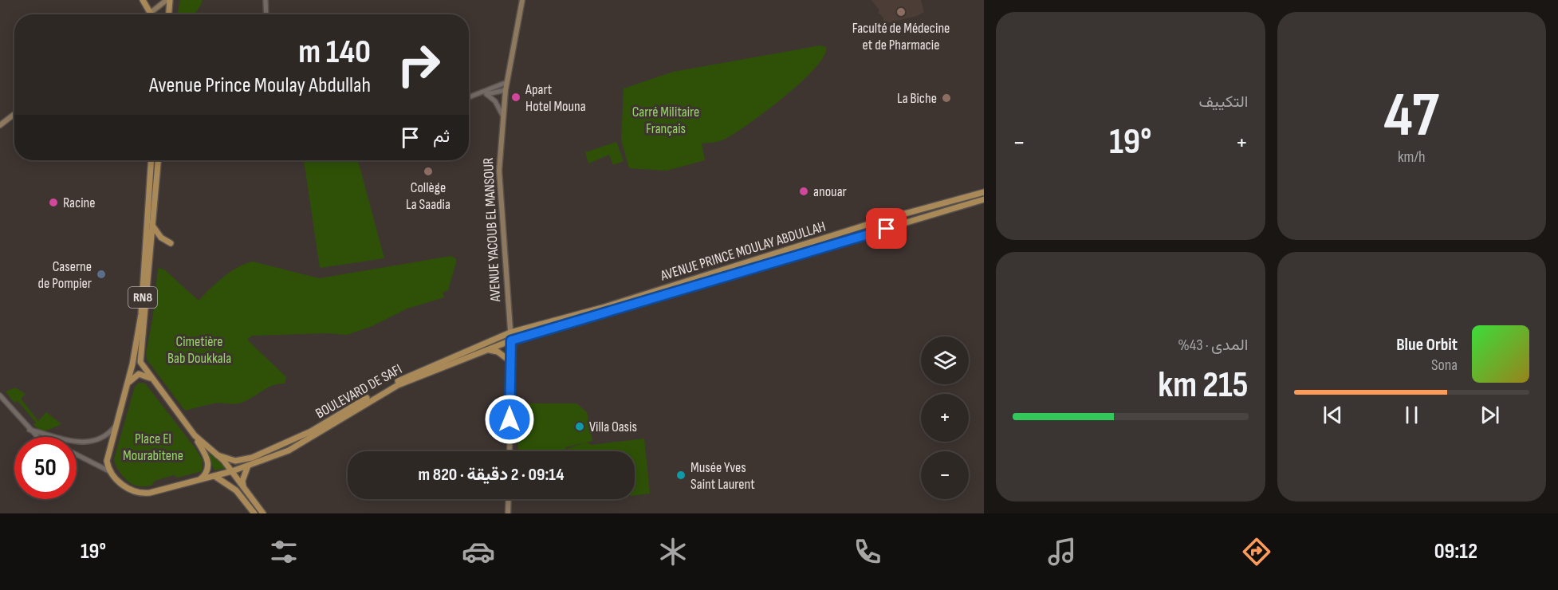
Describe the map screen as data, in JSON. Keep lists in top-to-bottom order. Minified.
{"streets":{"main road":["AVENUE YACOUB EL MANSOUR","AVENUE PRINCE MOULAY ABDULLAH","RN8","BOULEVARD DE SAFI"]},"crossings":[["AVENUE YACOUB EL MANSOUR","AVENUE PRINCE MOULAY ABDULLAH"],["AVENUE YACOUB EL MANSOUR","BOULEVARD DE SAFI"],["AVENUE PRINCE MOULAY ABDULLAH","BOULEVARD DE SAFI"],["RN8","BOULEVARD DE SAFI"]],"parks":["Carré Militaire Français","Cimetière Bab Doukkala","Place El Mourabitene"],"places":["Faculté de Médecine et de Pharmacie","Apart Hotel Mouna","La Biche","Collège La Saadia","anouar","Racine","Caserne de Pompier","Villa Oasis","Musée Yves Saint Laurent"],"page":{"tile":[["47","km/h"],"التكييف",["المدى · 43%","215 km"]],"turn":["140 m","Avenue Prince Moulay Abdullah"],"then":"ثم","heat":["−","19°","+"],"song":["Blue Orbit","Sona"],"map_buttons":["+","−"],"limit":"50","trip":"09:14 · 2 دقيقة · 820 m","tabs":["09:12","19°"]}}
